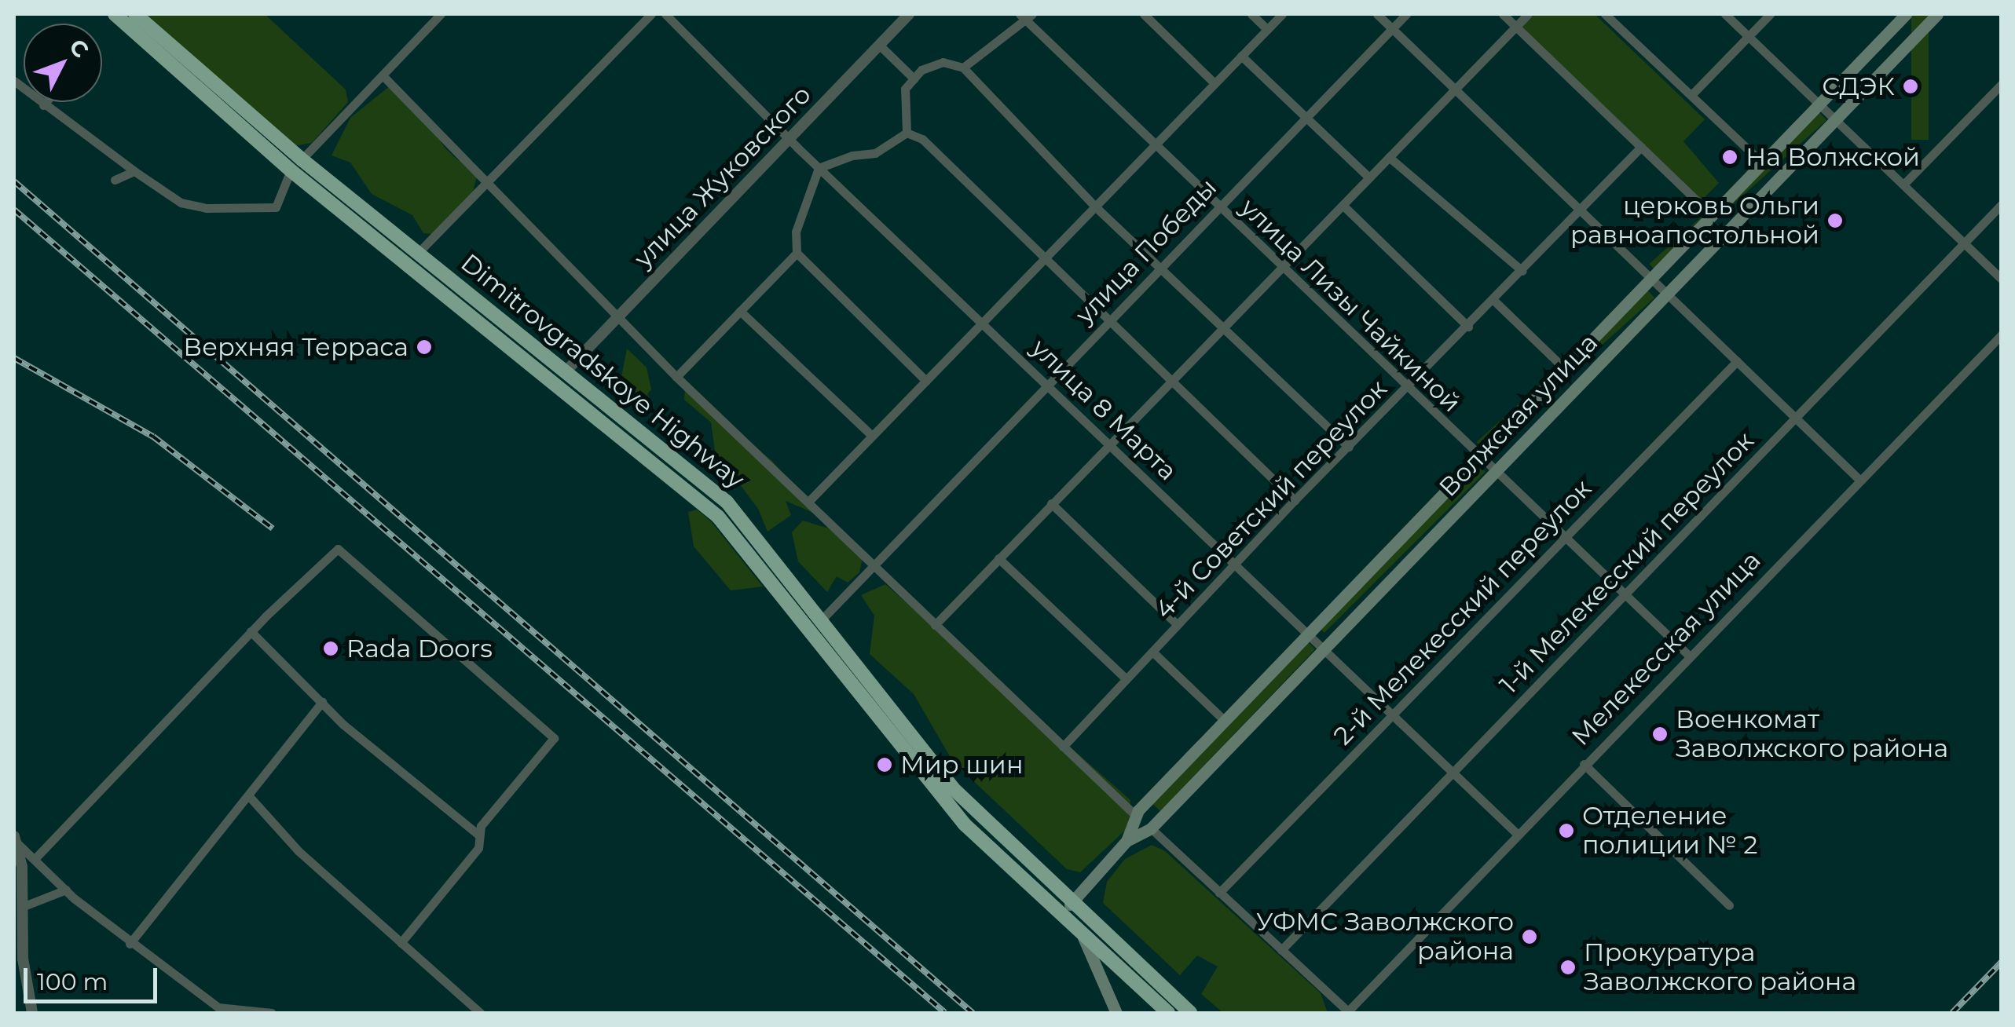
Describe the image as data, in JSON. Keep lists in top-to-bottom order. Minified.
{"streets":{"highway":["Dimitrovgradskoye Highway","Волжская улица"],"street":["улица Жуковского","улица Победы","улица Лизы Чайкиной","улица 8 Марта","4-й Советский переулок","1-й Мелекесский переулок","2-й Мелекесский переулок","Мелекесская улица"]},"crossings":[["улица Жуковского","Dimitrovgradskoye Highway"],["улица Жуковского","улица 8 Марта"],["улица Победы","улица Лизы Чайкиной"],["улица Победы","Dimitrovgradskoye Highway"],["улица Победы","улица 8 Марта"],["улица Лизы Чайкиной","Волжская улица"],["улица Лизы Чайкиной","4-й Советский переулок"],["улица Лизы Чайкиной","1-й Мелекесский переулок"],["улица Лизы Чайкиной","2-й Мелекесский переулок"],["улица Лизы Чайкиной","Мелекесская улица"],["Dimitrovgradskoye Highway","Волжская улица"],["улица 8 Марта","Волжская улица"],["улица 8 Марта","4-й Советский переулок"],["улица 8 Марта","1-й Мелекесский переулок"],["улица 8 Марта","2-й Мелекесский переулок"],["улица 8 Марта","Мелекесская улица"]],"places":["СДЭК","На Волжской","церковь Ольги равноапостольной","Верхняя Терраса","Rada Doors","Военкомат Заволжского района","Мир шин","Отделение полиции № 2","УФМС Заволжского района","Прокуратура Заволжского района"],"scale_bar":"100 m","north":"top right"}
